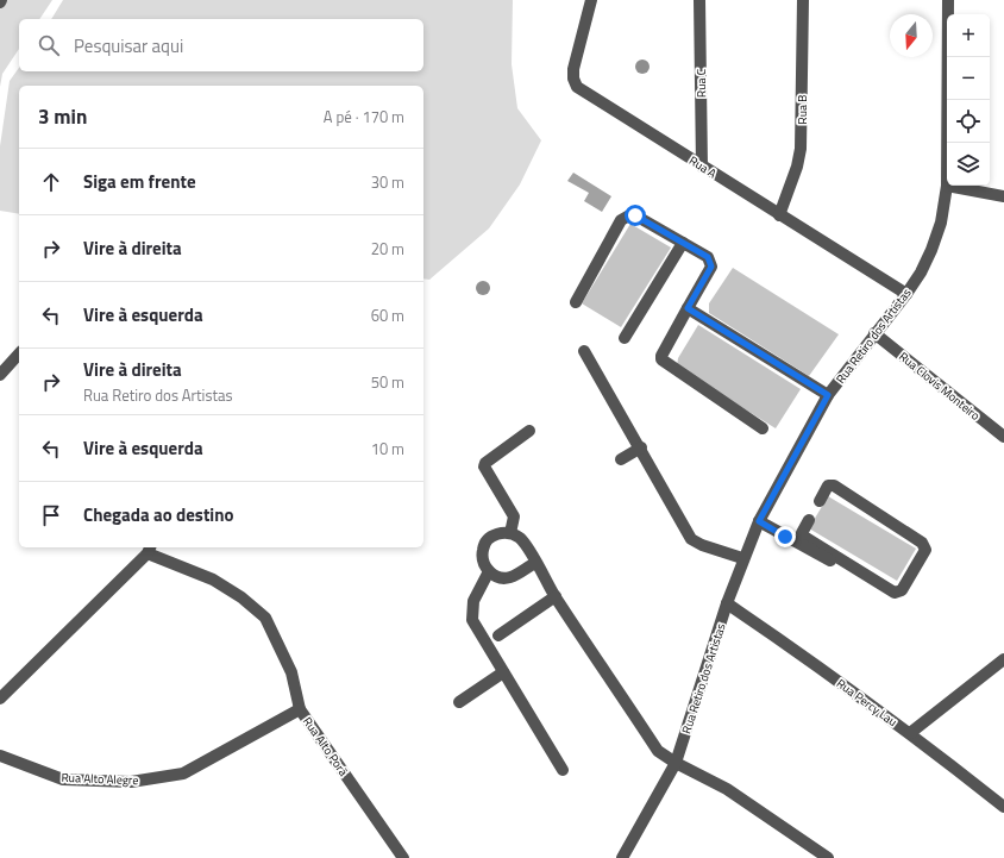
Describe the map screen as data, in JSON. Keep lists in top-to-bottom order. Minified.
{"streets":{"street":["Rua C","Rua B","Rua A","Rua Retiro dos Artistas","Rua Clovis Monteiro","Rua Percy Lau","Rua Alto Porã","Rua Alto Alegre"]},"crossings":[["Rua C","Rua A"],["Rua B","Rua A"],["Rua A","Rua Retiro dos Artistas"],["Rua Retiro dos Artistas","Rua Clovis Monteiro"],["Rua Retiro dos Artistas","Rua Percy Lau"],["Rua Alto Porã","Rua Alto Alegre"]],"north":"bottom","page":{"map_buttons":["+","−"],"search":"Pesquisar aqui","heading":["3 min","A pé · 170 m"],"list":[["Siga em frente","30 m"],["Vire à direita","20 m"],["Vire à esquerda","60 m"],["Vire à direita","Rua Retiro dos Artistas","50 m"],["Vire à esquerda","10 m"],"Chegada ao destino"]}}
